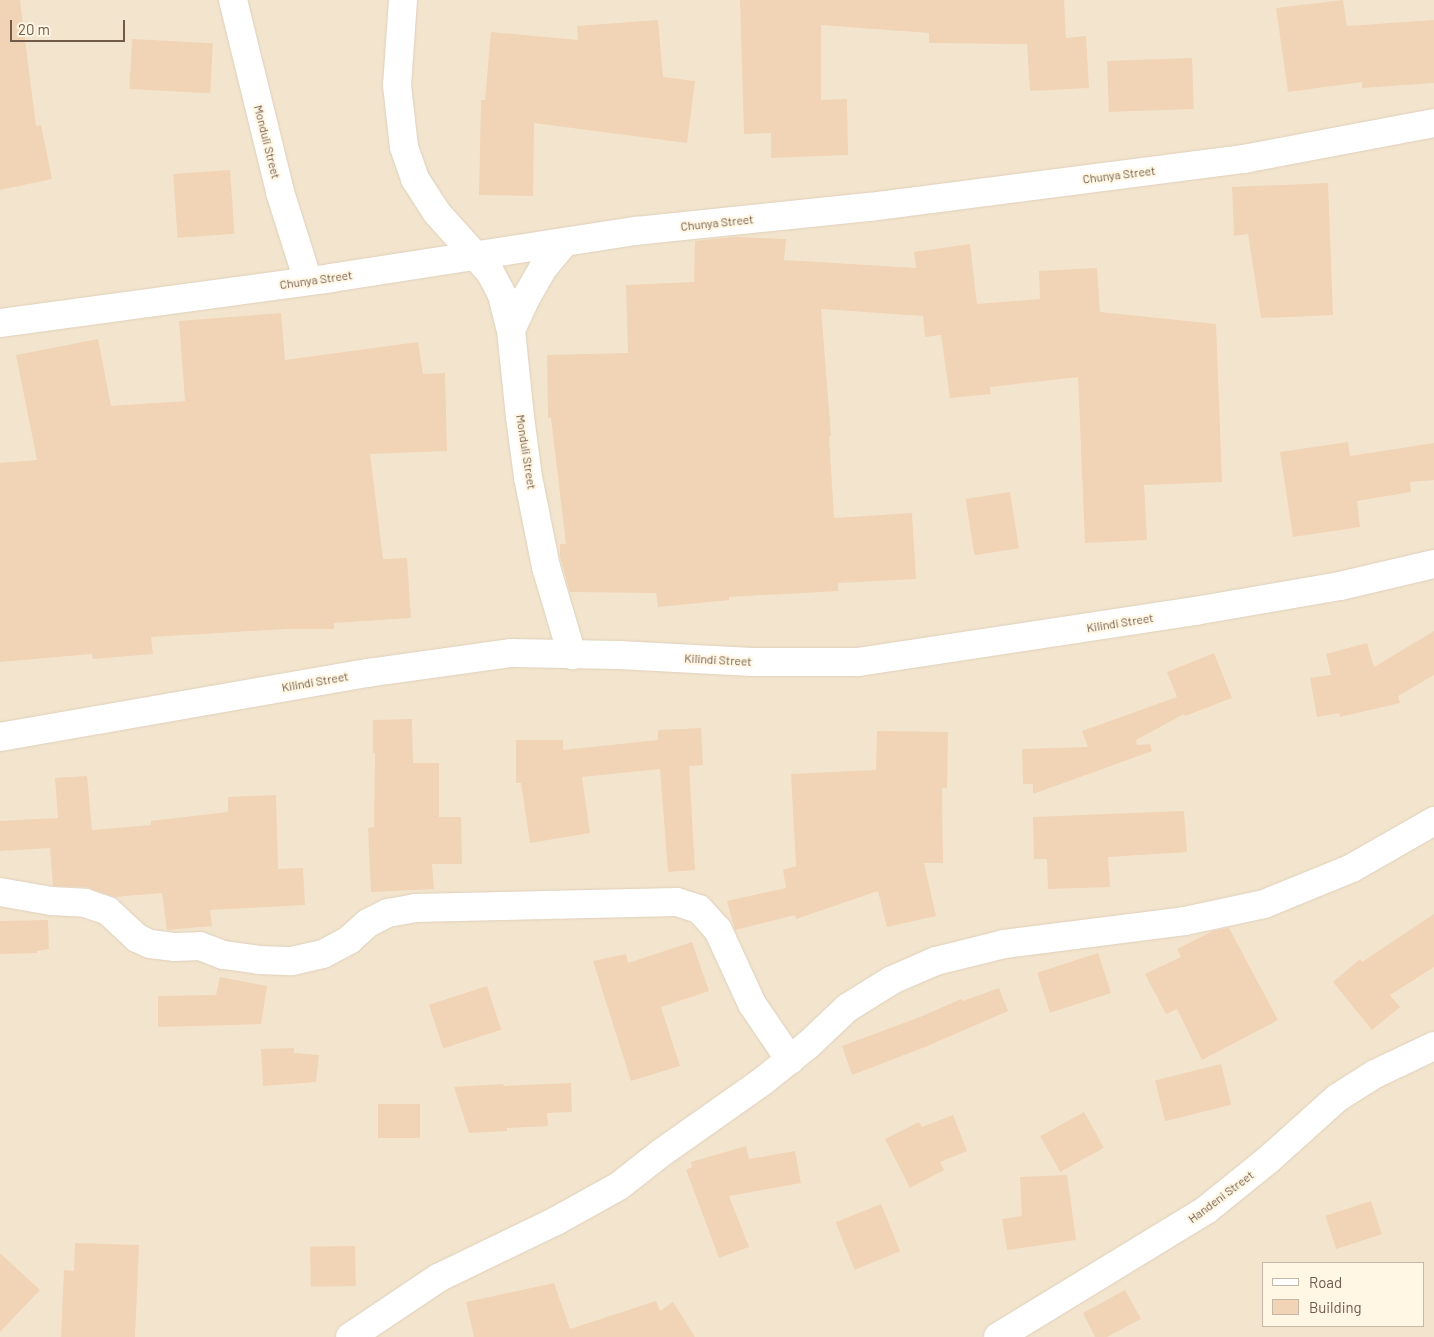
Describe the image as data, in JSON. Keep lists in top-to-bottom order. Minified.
{"streets":{"street":["Monduli Street","Chunya Street","Kilindi Street","Handeni Street"]},"crossings":[["Monduli Street","Chunya Street"],["Monduli Street","Kilindi Street"]],"legend":["Road","Building"],"scale_bar":"20 m"}
